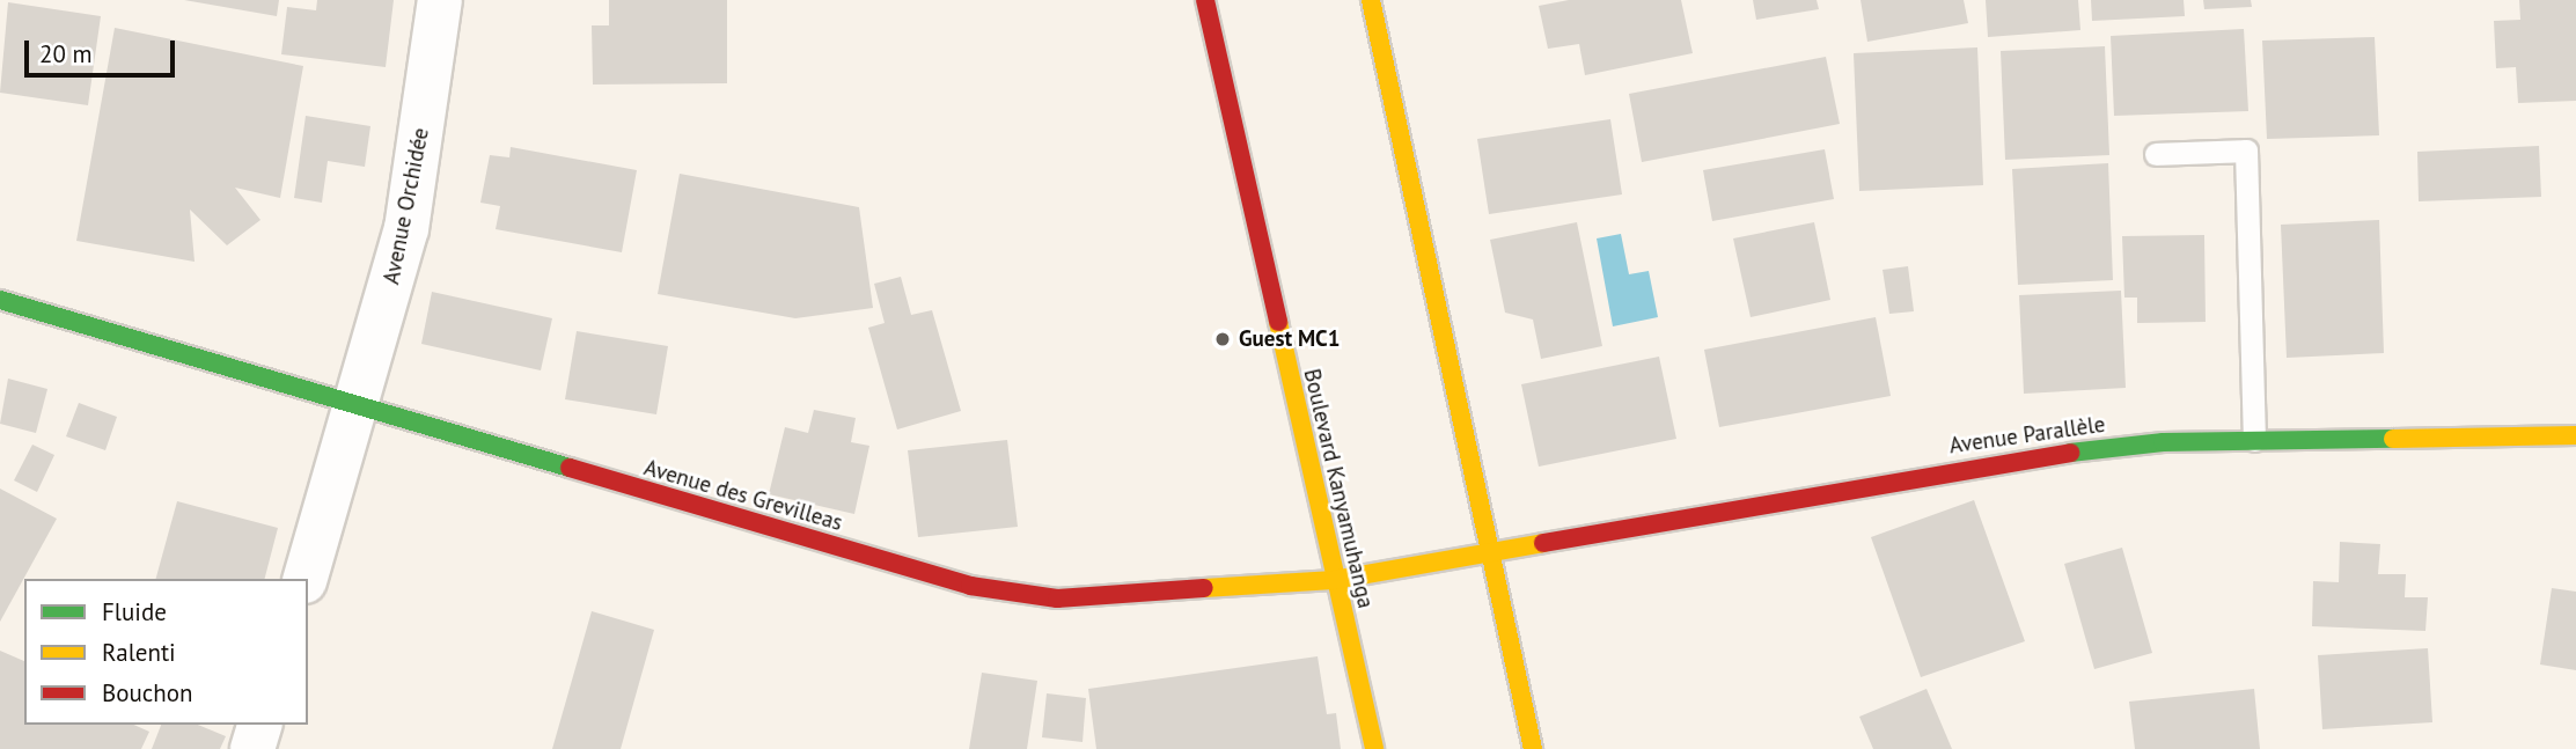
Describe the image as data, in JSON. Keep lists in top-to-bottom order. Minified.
{"streets":{"street":["Avenue Orchidée","Avenue Parallèle","Boulevard Kanyamuhanga","Avenue des Grevilleas"]},"crossings":[["Avenue Orchidée","Avenue des Grevilleas"],["Avenue Parallèle","Avenue des Grevilleas"],["Boulevard Kanyamuhanga","Avenue des Grevilleas"]],"places":["Guest MC1"],"legend":["Fluide","Ralenti","Bouchon"],"scale_bar":"20 m"}
